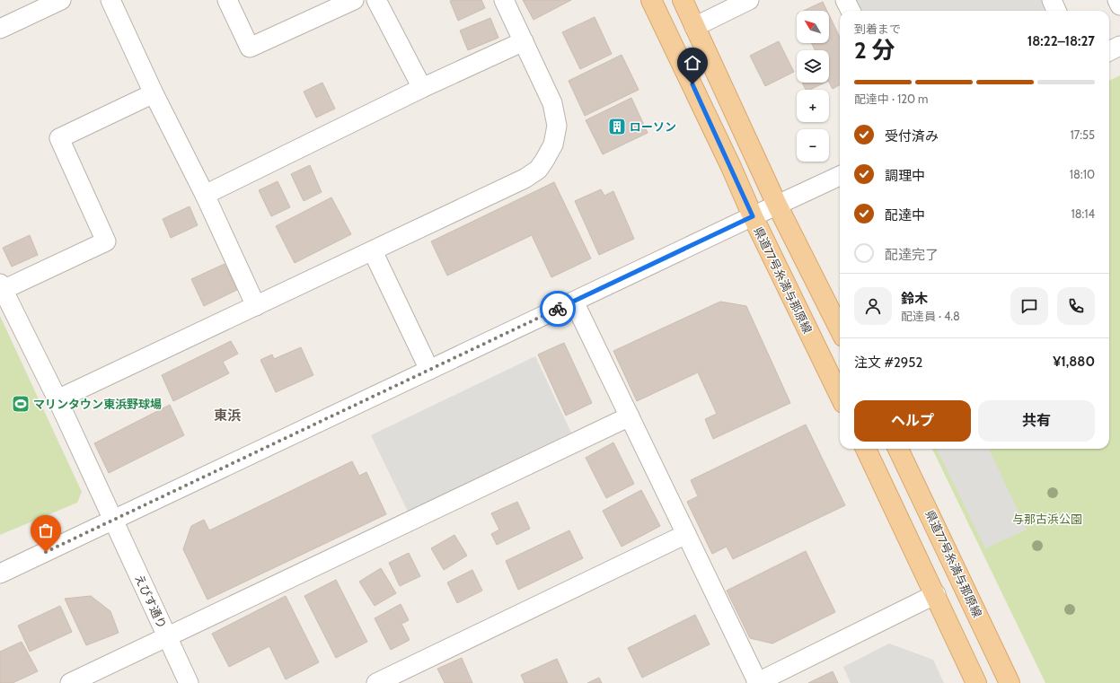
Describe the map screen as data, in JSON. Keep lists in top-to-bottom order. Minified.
{"streets":{"main road":["県道77号糸満与那原線"],"street":["えびす通り"]},"districts":["東浜"],"parks":["与那古浜公園"],"places":{"building":["ローソン"],"sports":["マリンタウン東浜野球場"]},"north":"top left","page":{"map_buttons":["+","−"],"heading":["2 分","到着まで","18:22–18:27"],"panel":["鈴木","配達員 · 4.8","注文 #2952","¥1,880"],"bar":"配達中 · 120 m","list":[["受付済み","17:55"],["調理中","18:10"],["配達中","18:14"],"配達完了"],"buttons":["ヘルプ","共有"]}}
